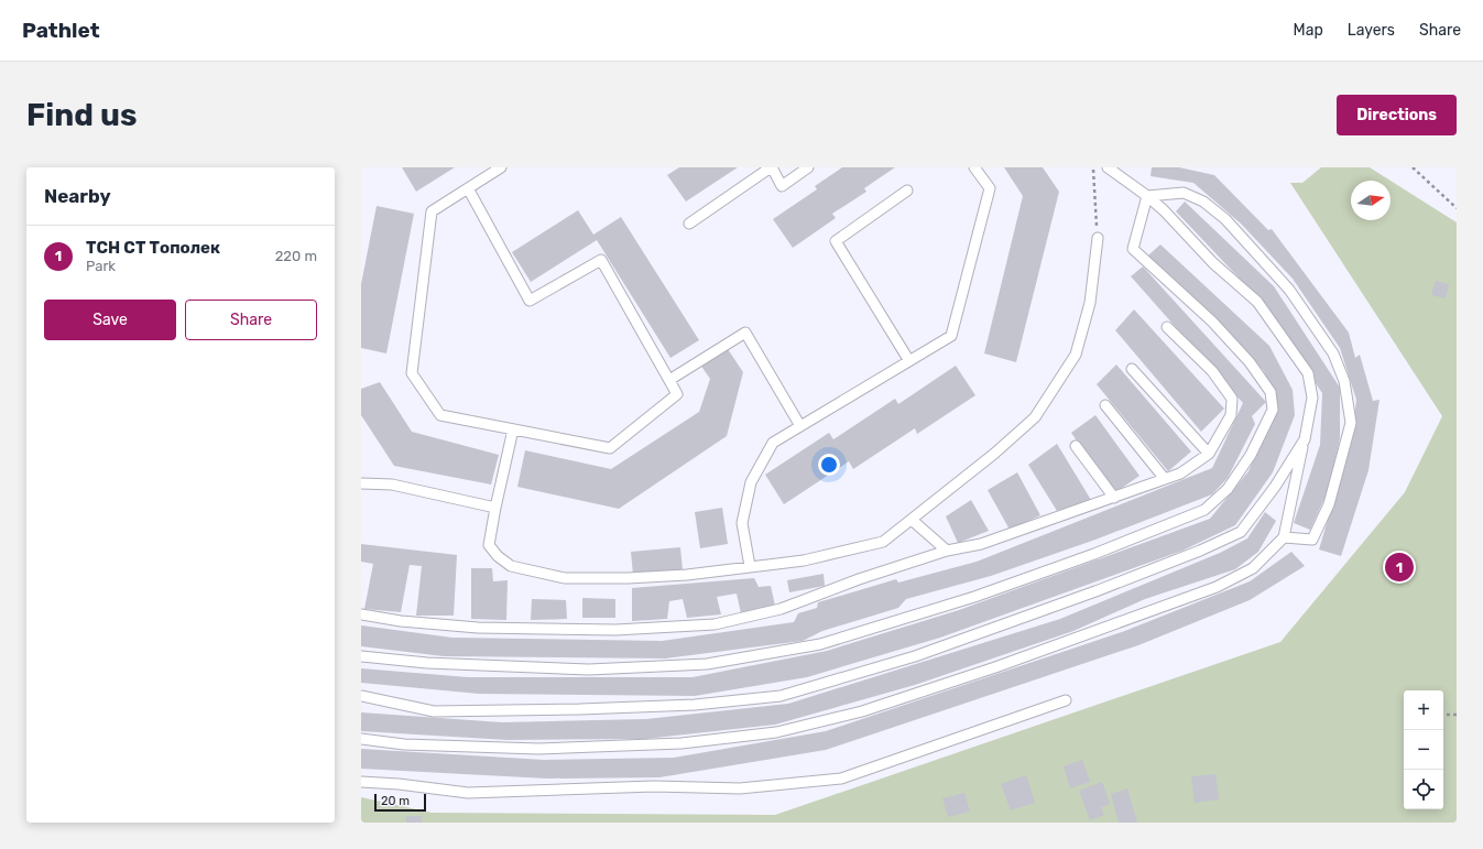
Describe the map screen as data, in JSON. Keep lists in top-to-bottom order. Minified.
{"scale_bar":"20 m","north":"right","page":{"header":"Pathlet","nav":["Map","Layers","Share"],"buttons":["Directions",["Save","Share"]],"title":"Find us","heading":"Nearby","list":[{"mark":"1","name":"ТСН СТ Тополек","note":"Park","value":"220 m"}],"pins":"1","map_buttons":["+","−"],"scale":"20 m"}}
